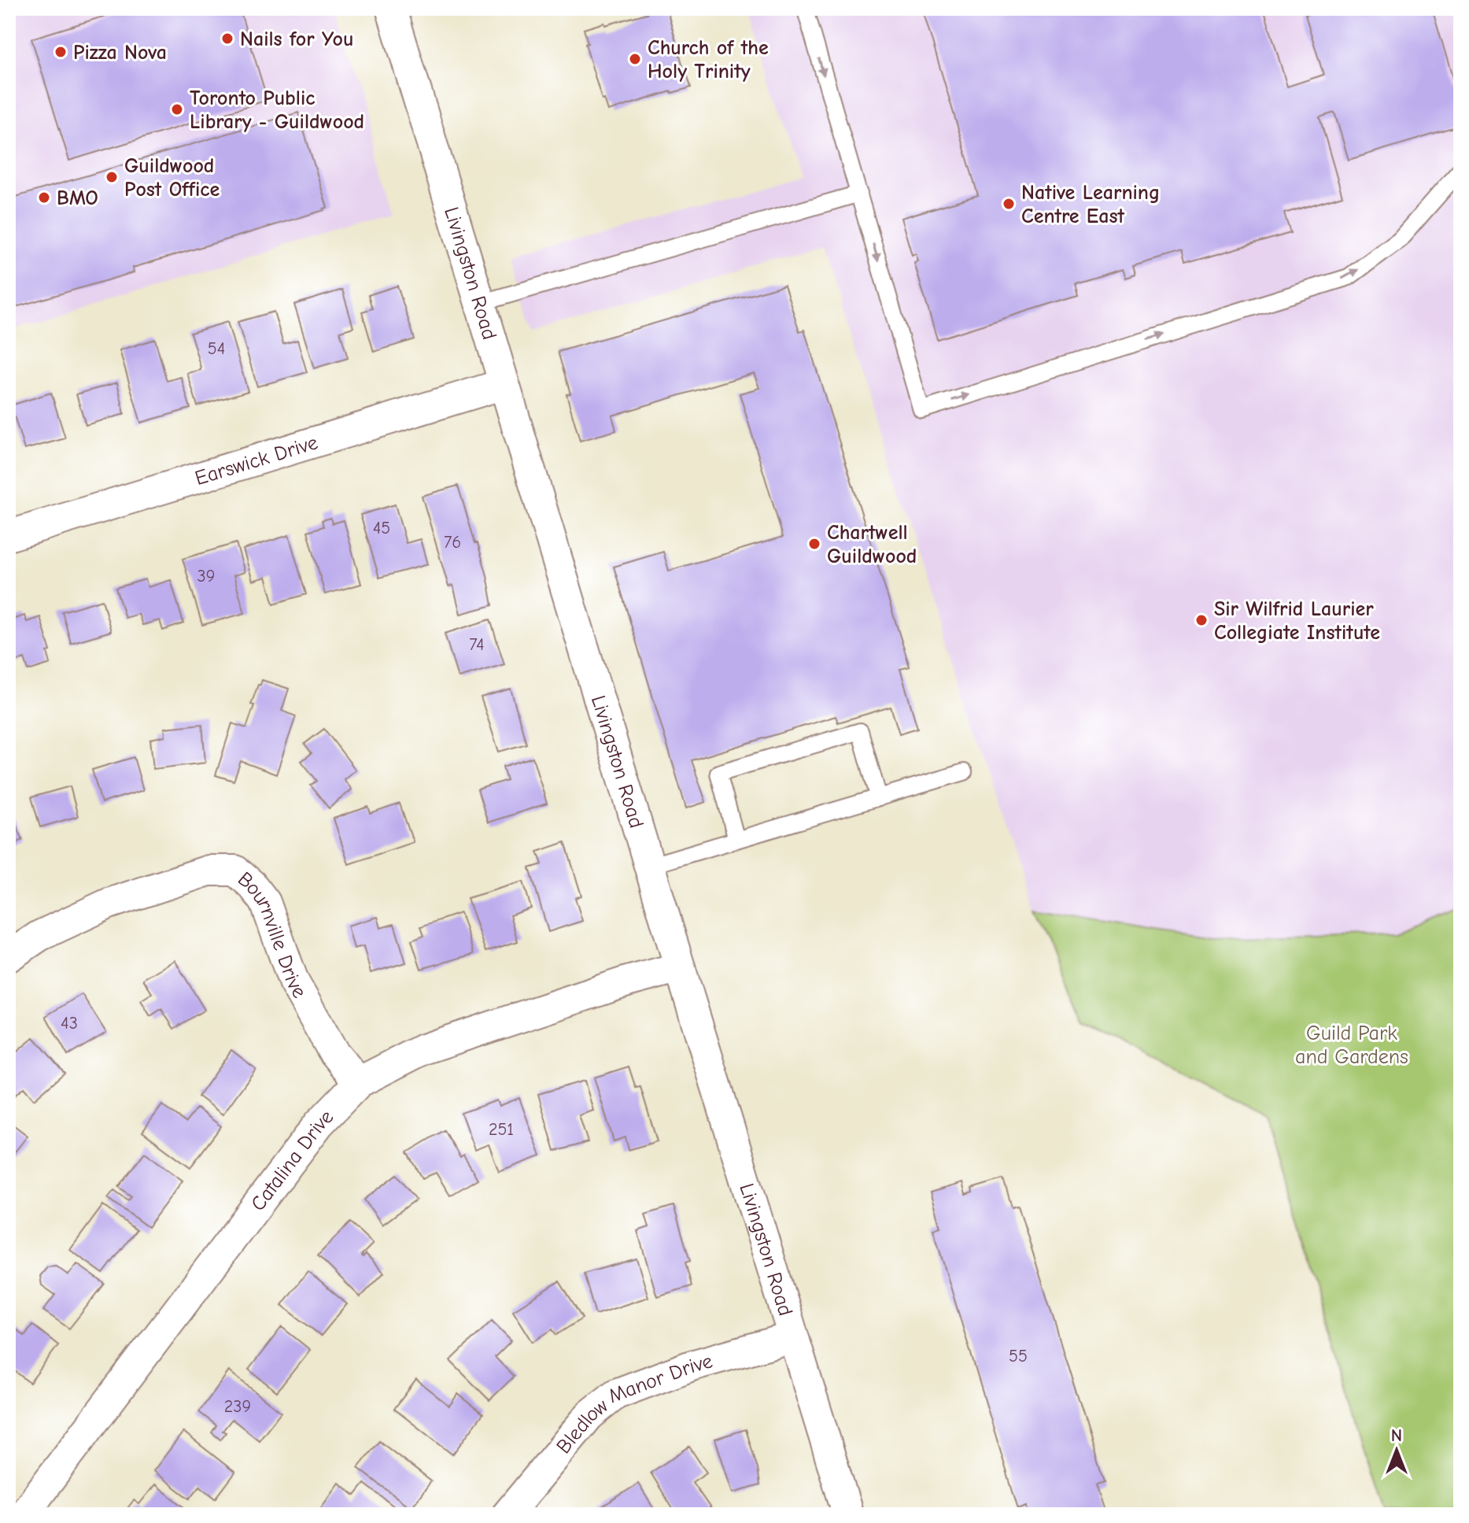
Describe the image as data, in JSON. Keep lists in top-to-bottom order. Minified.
{"streets":{"street":["Livingston Road","Earswick Drive","Bournville Drive","Catalina Drive","Bledlow Manor Drive"]},"crossings":[["Livingston Road","Earswick Drive"],["Livingston Road","Catalina Drive"],["Livingston Road","Bledlow Manor Drive"],["Bournville Drive","Catalina Drive"]],"parks":["Guild Park and Gardens"],"places":["Nails for You","Pizza Nova","Church of the Holy Trinity","Toronto Public Library - Guildwood","Guildwood Post Office","BMO","Native Learning Centre East","Chartwell Guildwood","Sir Wilfrid Laurier Collegiate Institute"],"house_numbers":["54","45","76","39","74","43","251","55","239"],"north":"top"}
